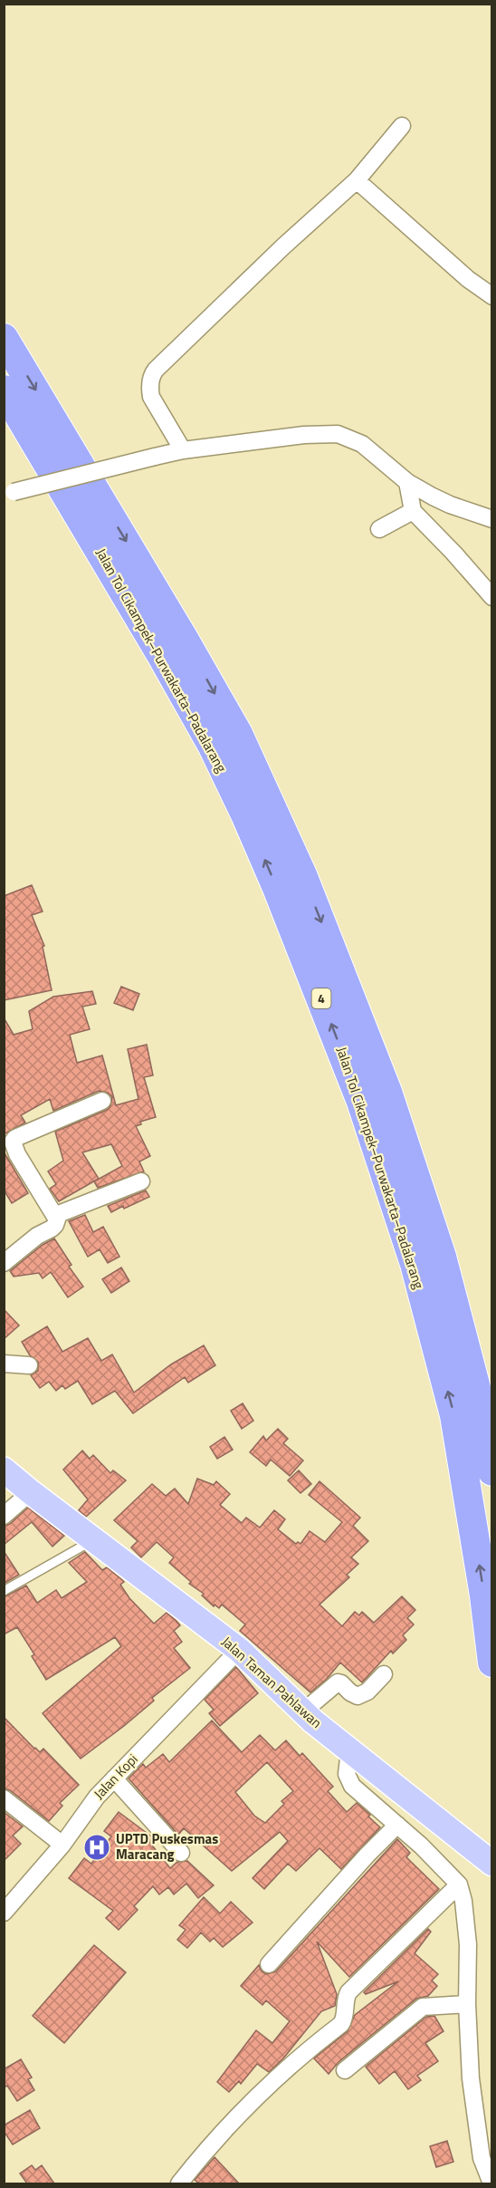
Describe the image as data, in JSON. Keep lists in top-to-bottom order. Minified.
{"streets":{"highway":["Jalan Tol Cikampek–Purwakarta–Padalarang","4"],"main road":["Jalan Taman Pahlawan"],"street":["Jalan Kopi"]},"crossings":[["Jalan Taman Pahlawan","Jalan Kopi"]],"places":{"hospital":["UPTD Puskesmas Maracang"]}}
